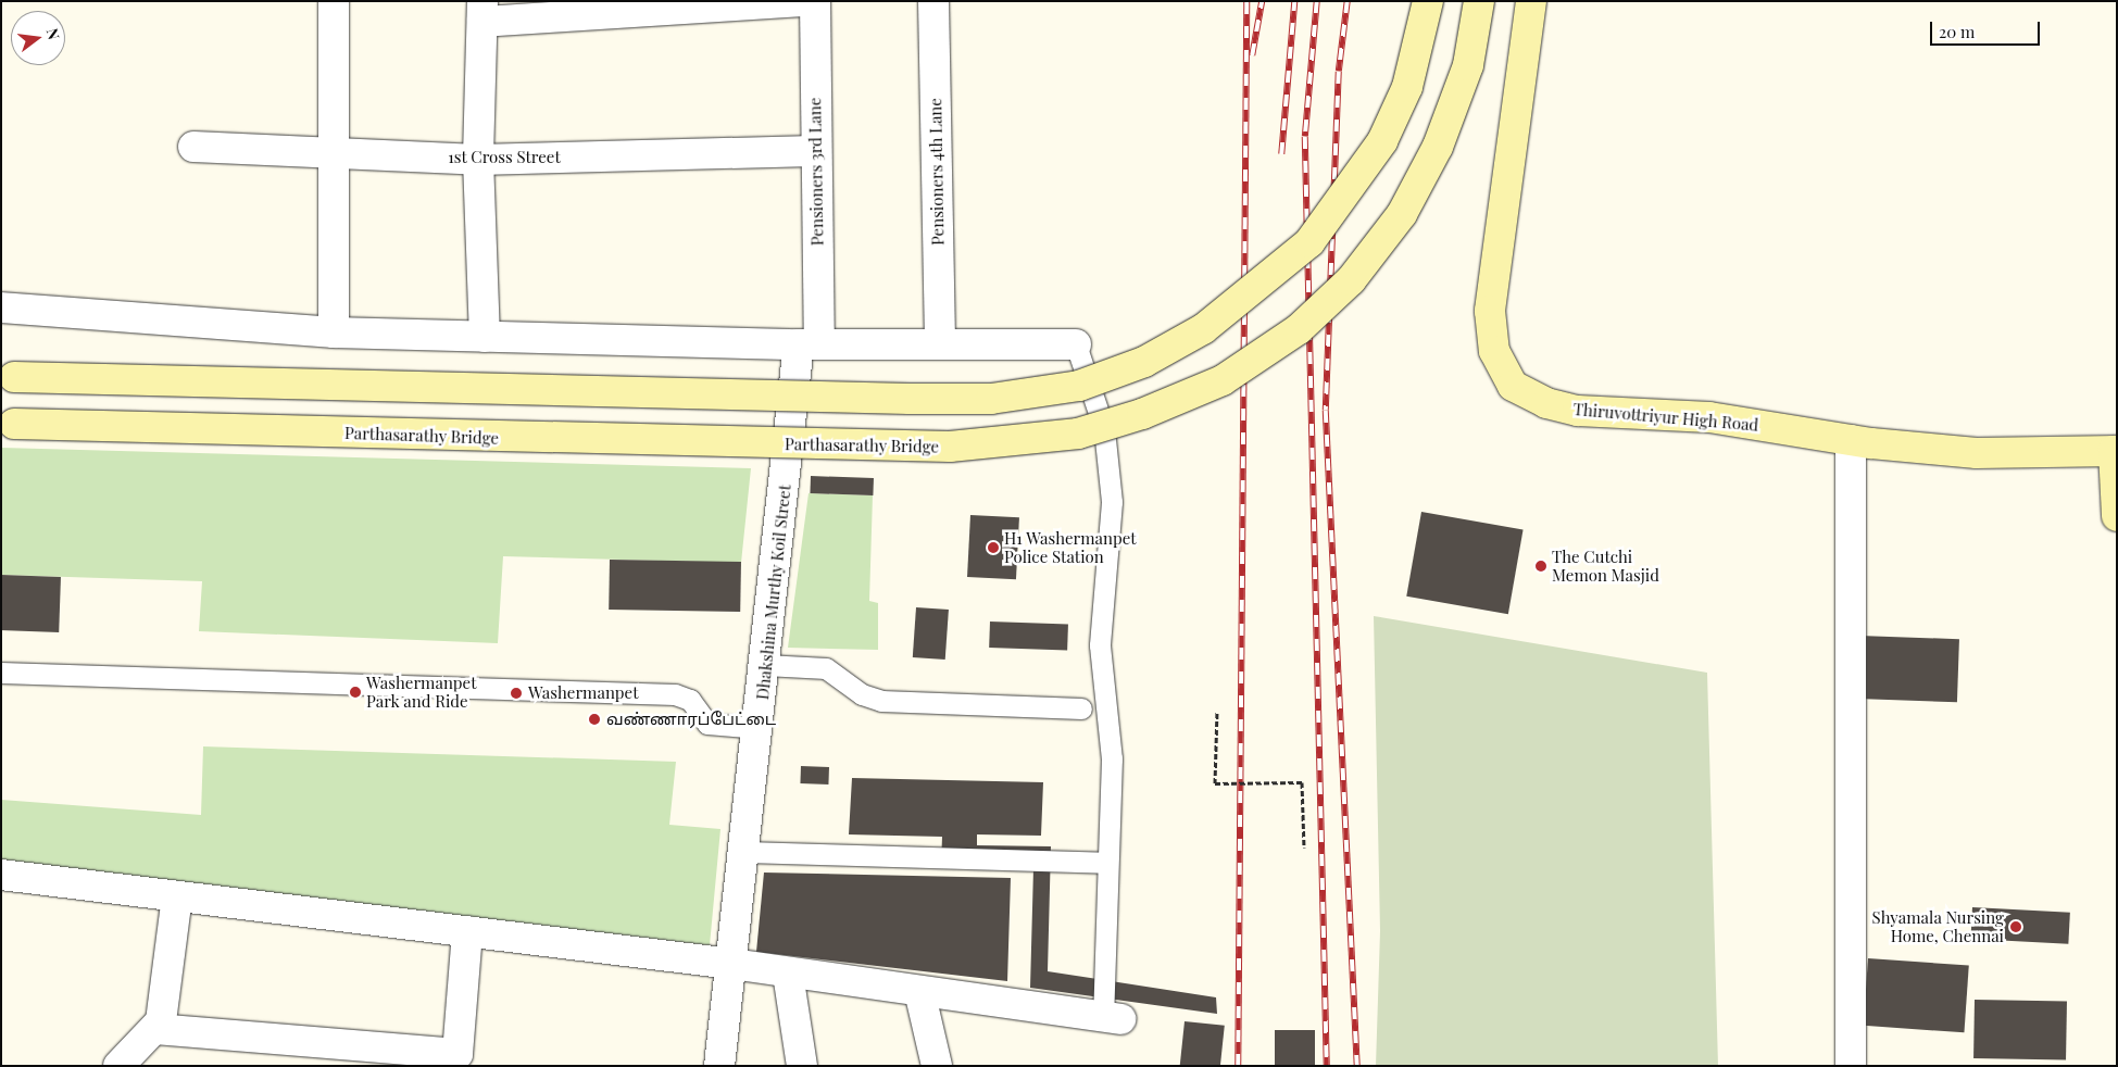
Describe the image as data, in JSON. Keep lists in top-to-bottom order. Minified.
{"streets":{"main road":["Thiruvottriyur High Road","Parthasarathy Bridge"],"street":["1st Cross Street","Pensioners 3rd Lane","Pensioners 4th Lane","Dhakshina Murthy Koil Street"]},"crossings":[["1st Cross Street","Pensioners 3rd Lane"],["Pensioners 3rd Lane","Dhakshina Murthy Koil Street"]],"places":["H1 Washermanpet Police Station","The Cutchi Memon Masjid","Washermanpet Park and Ride","Washermanpet","வண்ணாரப்பேட்டை","Shyamala Nursing Home, Chennai"],"scale_bar":"20 m","north":"right"}
